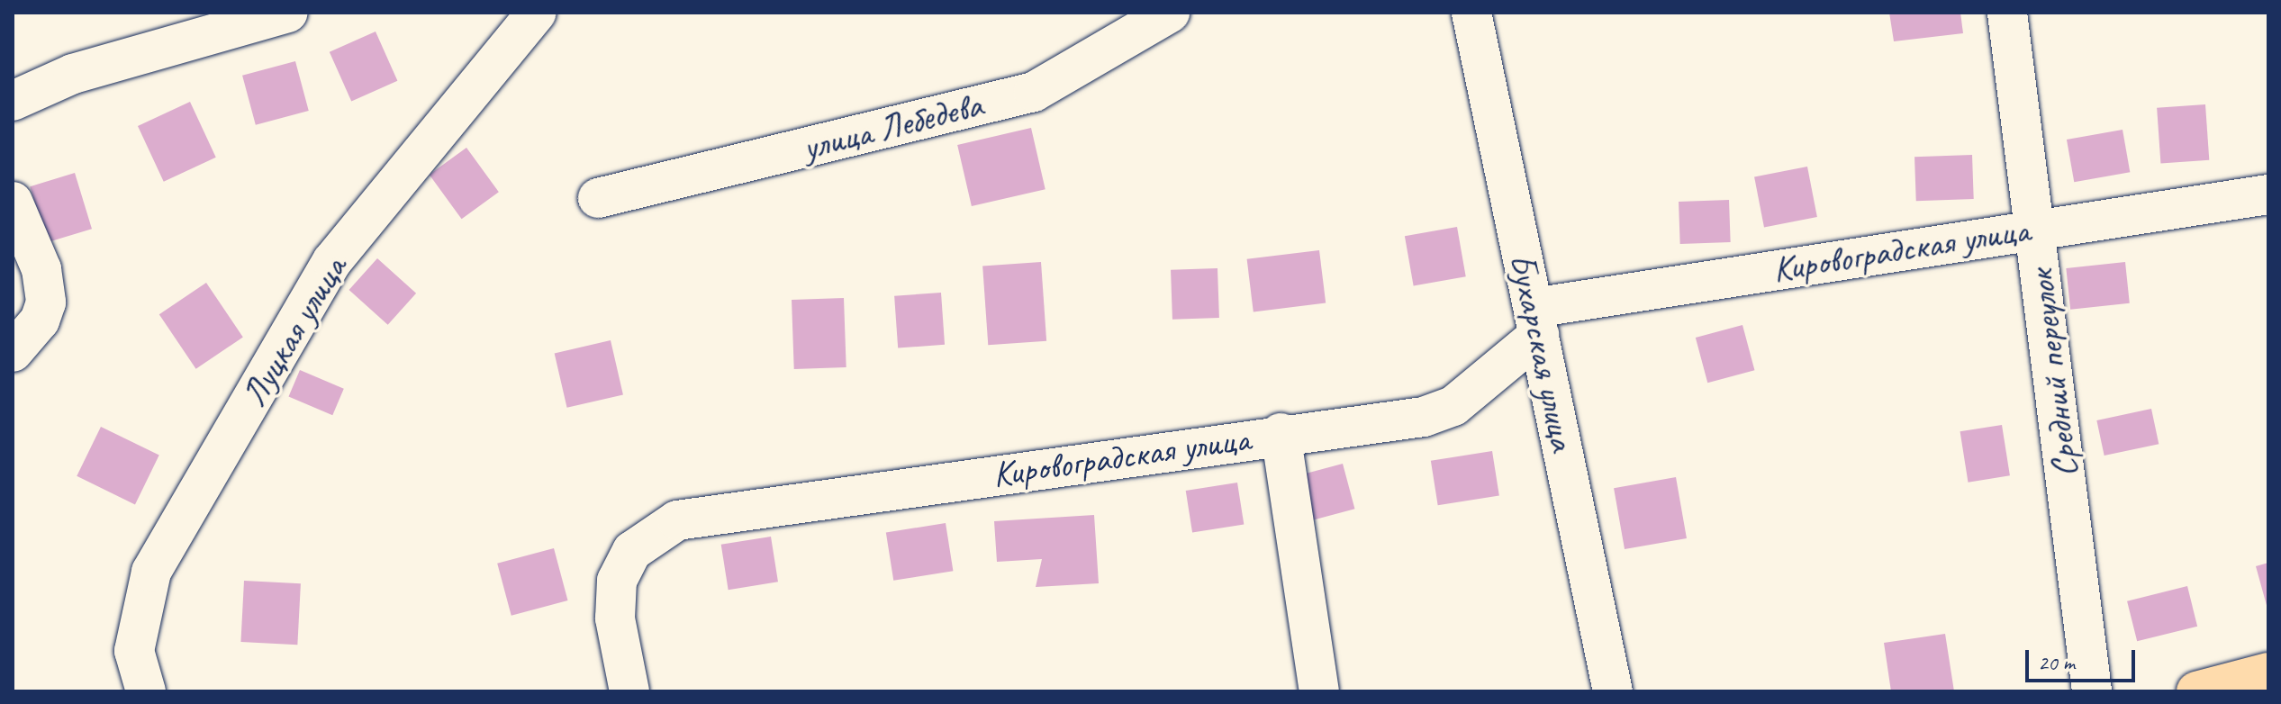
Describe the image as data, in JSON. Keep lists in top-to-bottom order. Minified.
{"streets":{"street":["улица Лебедева","Кировоградская улица","Луцкая улица","Бухарская улица","Средний переулок"]},"crossings":[["Кировоградская улица","Бухарская улица"],["Кировоградская улица","Средний переулок"]],"scale_bar":"20 m"}
